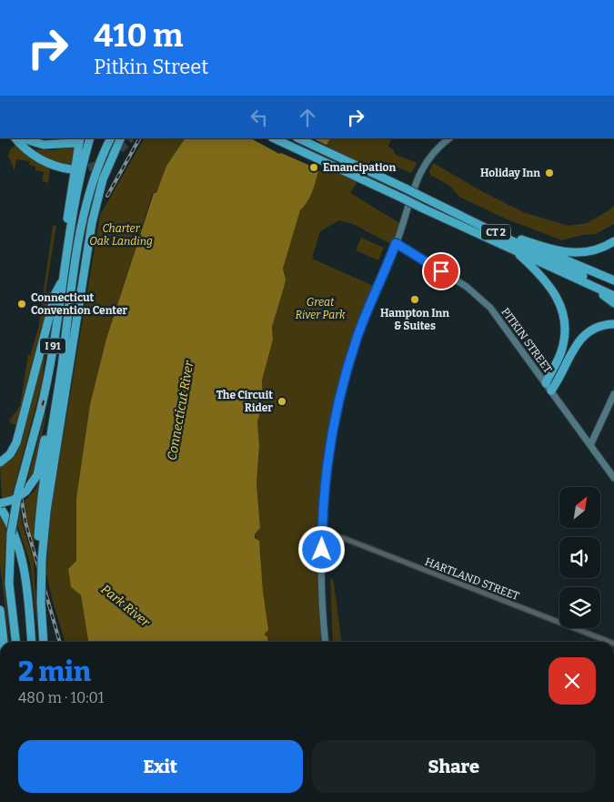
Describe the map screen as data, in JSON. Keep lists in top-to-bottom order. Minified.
{"streets":{"highway":["CT 2","I 91"],"street":["PITKIN STREET","HARTLAND STREET"]},"water":["Connecticut River","Park River"],"parks":["Charter Oak Landing","Great River Park"],"places":["Emancipation","Holiday Inn","Hampton Inn & Suites","Connecticut Convention Center","The Circuit Rider"],"north":"top right","page":{"turn":["410 m","Pitkin Street"],"heading":["2 min","480 m · 10:01"],"buttons":["Exit","Share"]}}
